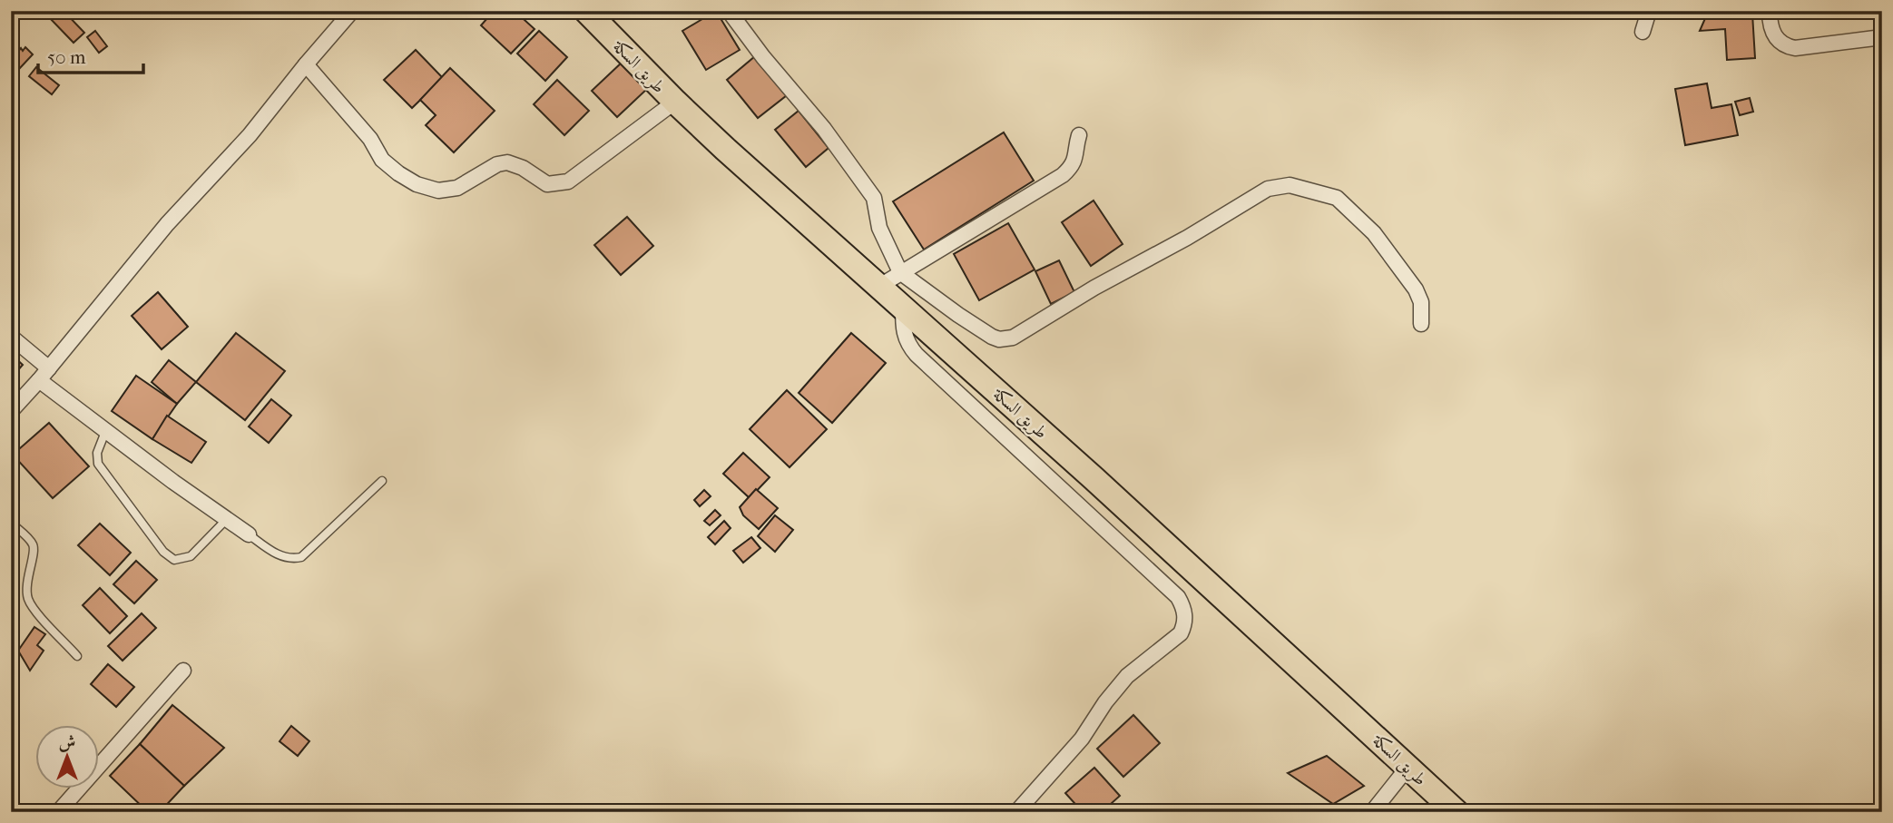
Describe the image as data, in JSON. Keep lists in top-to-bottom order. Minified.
{"streets":{"main road":["طريق السكة"]},"scale_bar":"50 m","north":"top"}
